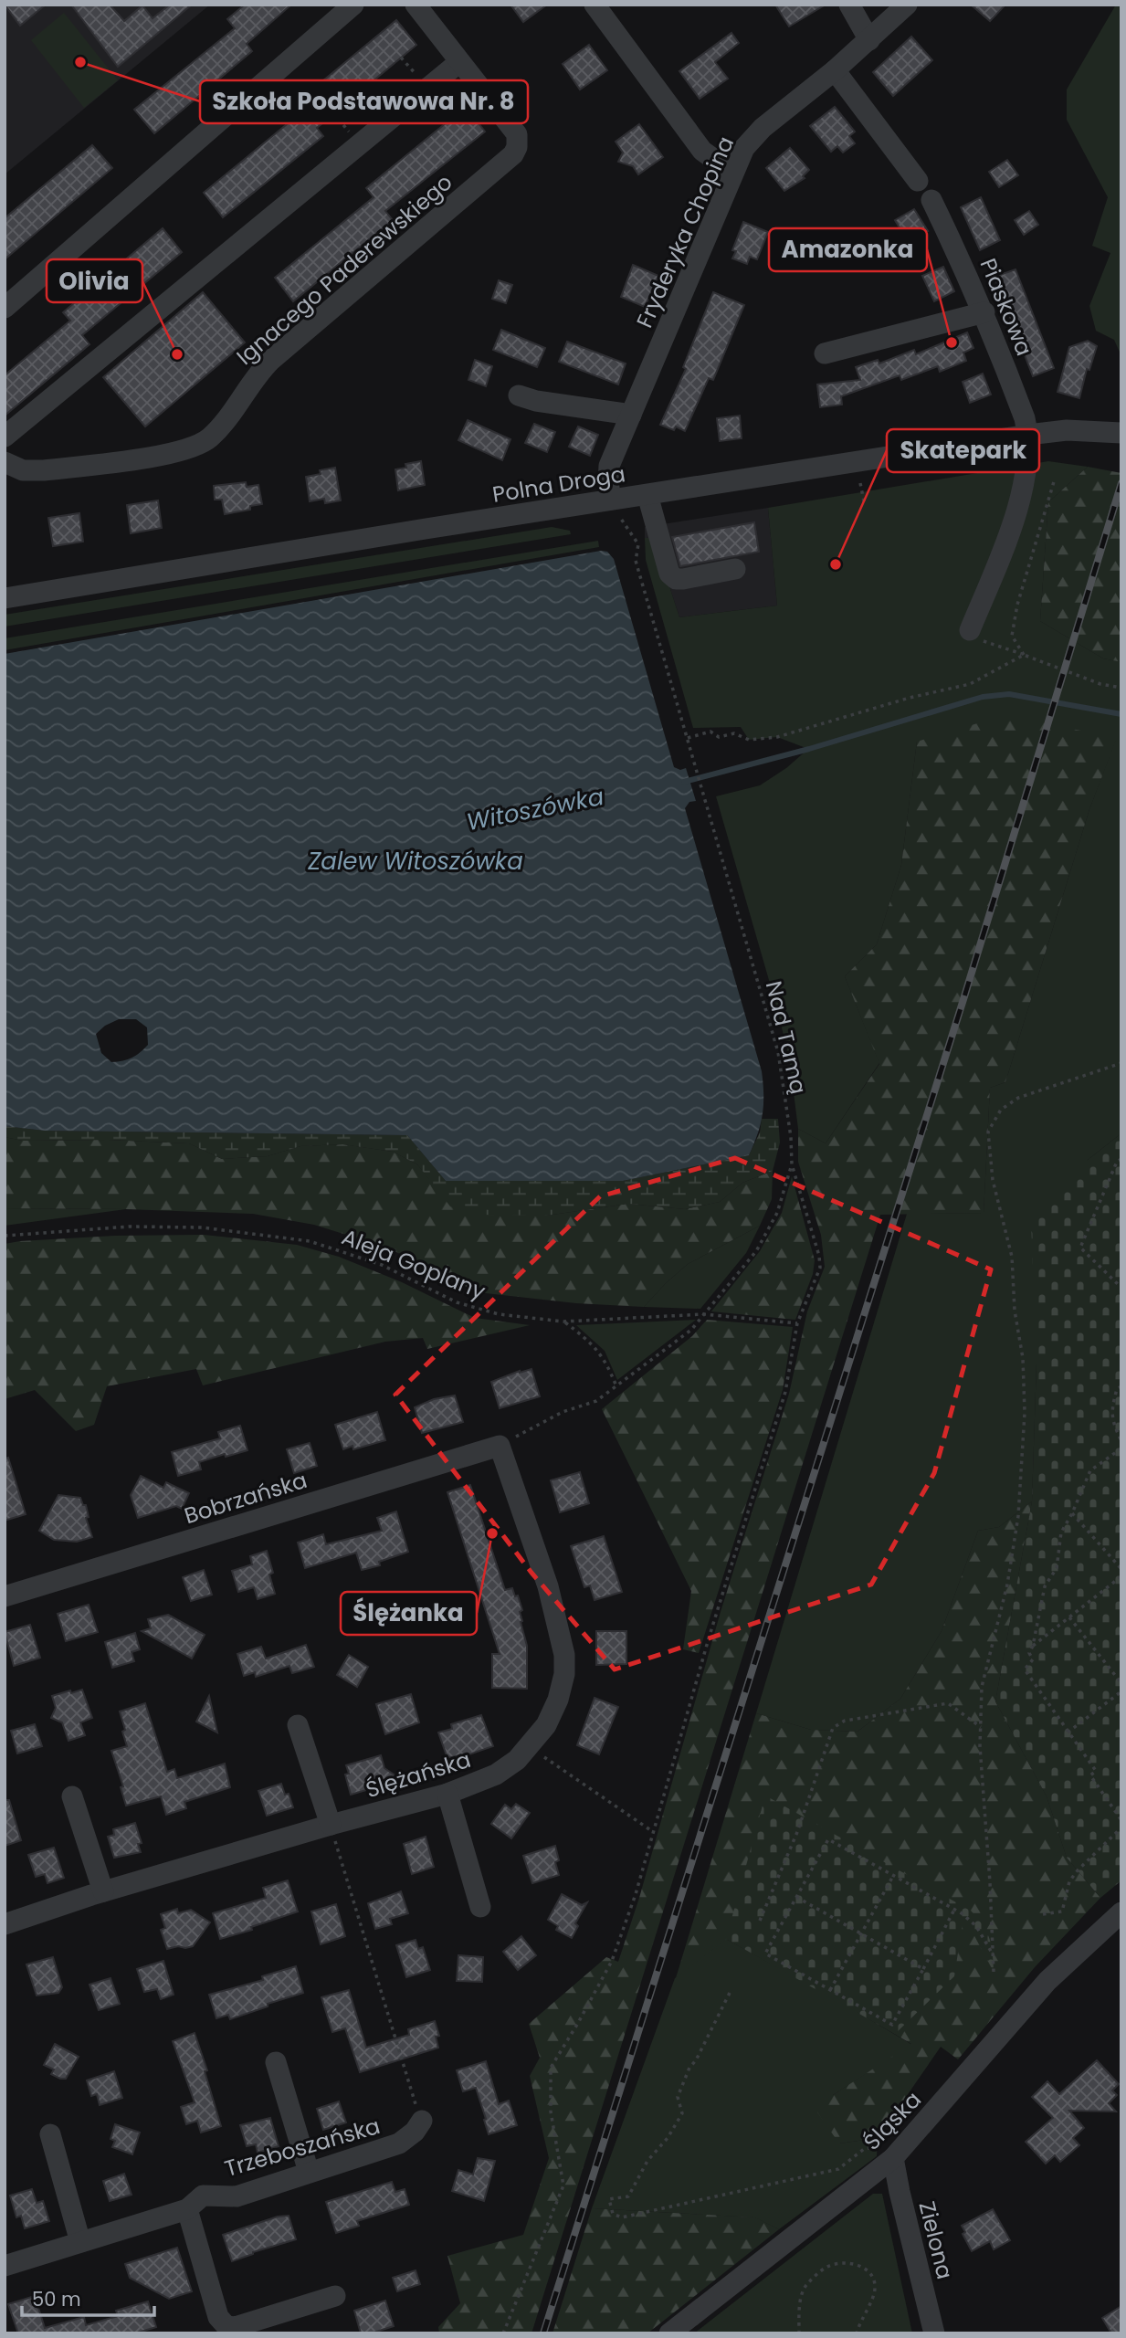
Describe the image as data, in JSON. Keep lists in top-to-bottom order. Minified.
{"streets":{"street":["Fryderyka Chopina","Ignacego Paderewskiego","Piaskowa","Polna Droga","Bobrzańska","Ślężańska","Śląska","Trzeboszańska","Zielona"],"path":["Nad Tamą","Aleja Goplany"]},"crossings":[["Fryderyka Chopina","Polna Droga"],["Piaskowa","Polna Droga"],["Nad Tamą","Aleja Goplany"],["Nad Tamą","Bobrzańska"],["Nad Tamą","Ślężańska"],["Bobrzańska","Ślężańska"],["Śląska","Zielona"]],"water":["Witoszówka","Zalew Witoszówka"],"places":["Szkoła Podstawowa Nr. 8","Amazonka","Olivia","Skatepark","Ślężanka"],"scale_bar":"50 m"}
